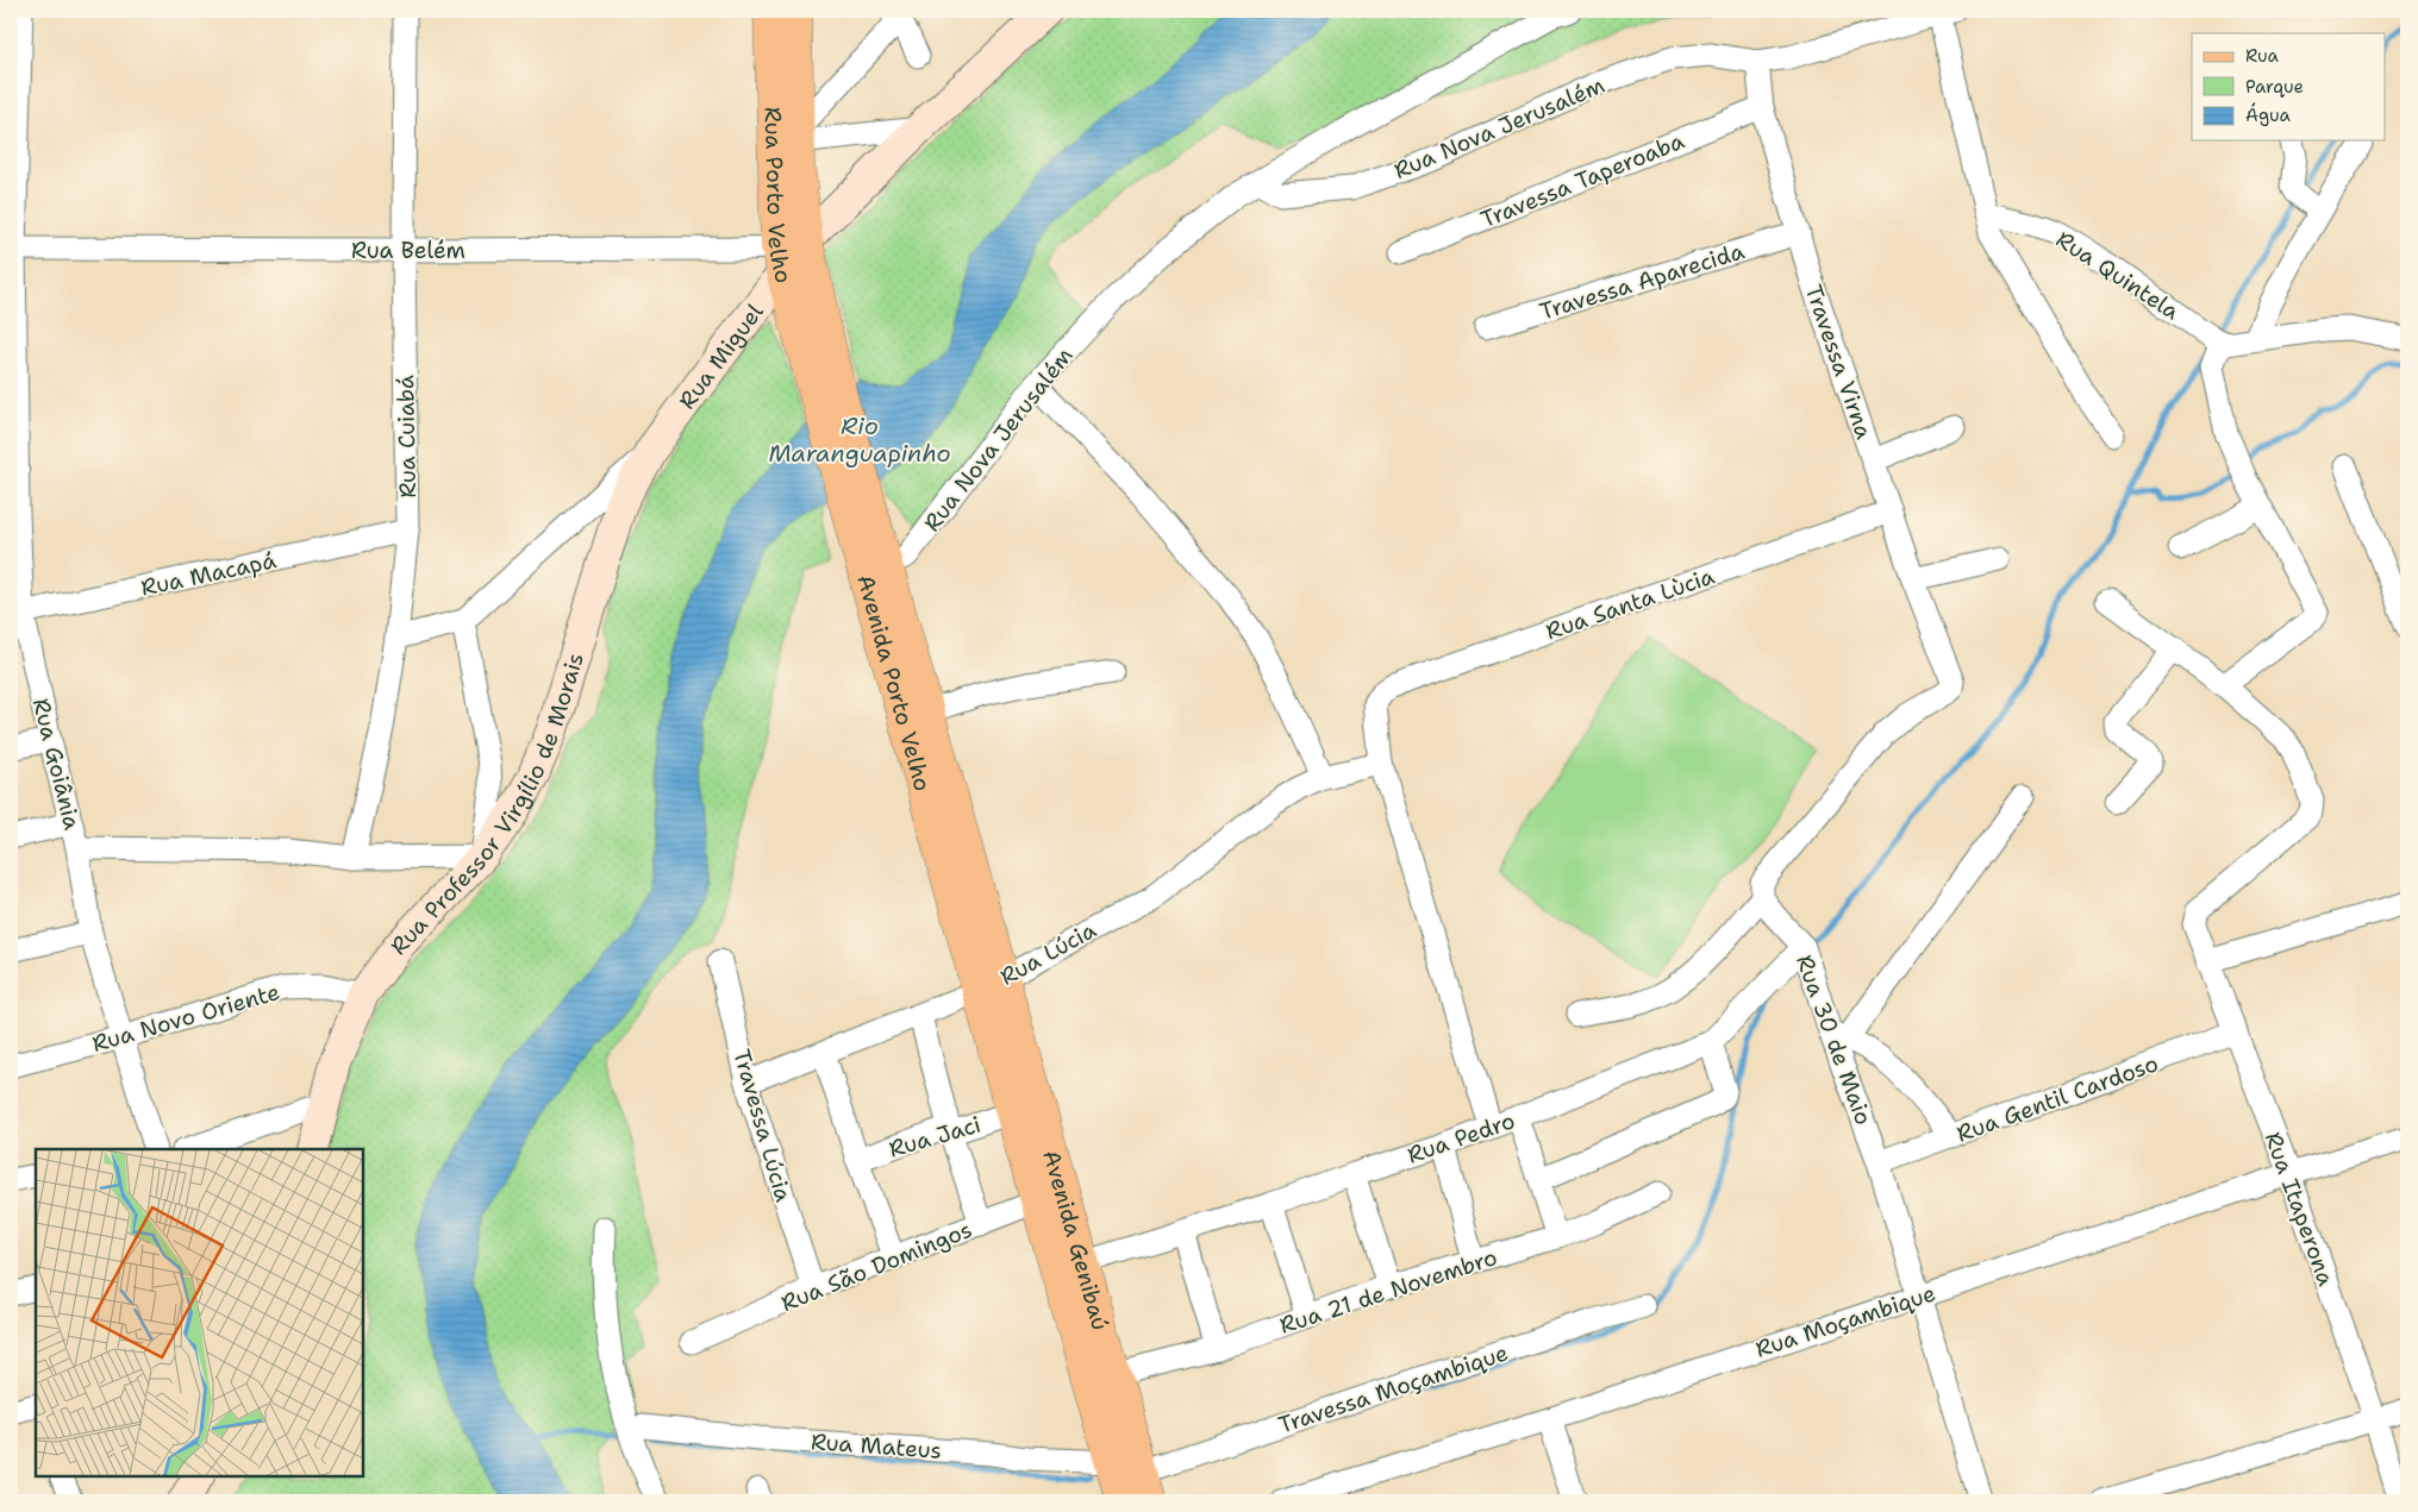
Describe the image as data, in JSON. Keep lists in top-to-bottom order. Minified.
{"streets":{"main road":["Rua Porto Velho","Rua Miguel","Avenida Porto Velho","Rua Professor Virgílio de Morais","Avenida Genibaú"],"street":["Rua Nova Jerusalém","Travessa Taperoaba","Rua Belém","Rua Quintela","Travessa Aparecida","Travessa Virna","Rua Cuiabá","Rua Macapá","Rua Santa Lùcia","Rua Goiânia","Rua Lúcia","Rua Novo Oriente","Rua 30 de Maio","Rua Gentil Cardoso","Travessa Lúcia","Rua Jaci","Rua Pedro","Rua Itaperona","Rua São Domingos","Rua 21 de Novembro","Rua Moçambique","Travessa Moçambique","Rua Mateus"]},"crossings":[["Rua Nova Jerusalém","Travessa Virna"],["Rua Nova Jerusalém","Avenida Porto Velho"],["Travessa Taperoaba","Travessa Virna"],["Rua Porto Velho","Rua Belém"],["Rua Porto Velho","Rua Miguel"],["Rua Porto Velho","Avenida Porto Velho"],["Rua Belém","Rua Miguel"],["Rua Belém","Rua Cuiabá"],["Rua Belém","Rua Goiânia"],["Travessa Aparecida","Travessa Virna"],["Rua Miguel","Rua Cuiabá"],["Rua Miguel","Rua Professor Virgílio de Morais"],["Travessa Virna","Rua Santa Lùcia"],["Travessa Virna","Rua 30 de Maio"],["Rua Cuiabá","Rua Macapá"],["Rua Macapá","Rua Goiânia"],["Avenida Porto Velho","Rua Lúcia"],["Avenida Porto Velho","Avenida Genibaú"],["Rua Goiânia","Rua Novo Oriente"],["Rua Professor Virgílio de Morais","Rua Novo Oriente"],["Rua Lúcia","Travessa Lúcia"],["Rua Lúcia","Avenida Genibaú"],["Rua 30 de Maio","Rua Gentil Cardoso"],["Rua 30 de Maio","Rua Pedro"],["Rua 30 de Maio","Rua Moçambique"],["Rua Gentil Cardoso","Rua Itaperona"],["Travessa Lúcia","Rua São Domingos"],["Rua Jaci","Avenida Genibaú"],["Rua Pedro","Avenida Genibaú"],["Rua Itaperona","Rua Moçambique"],["Avenida Genibaú","Rua São Domingos"],["Avenida Genibaú","Rua 21 de Novembro"],["Avenida Genibaú","Travessa Moçambique"],["Avenida Genibaú","Rua Mateus"],["Travessa Moçambique","Rua Mateus"]],"water":["Rio Maranguapinho"],"legend":["Rua","Parque","Água"]}
